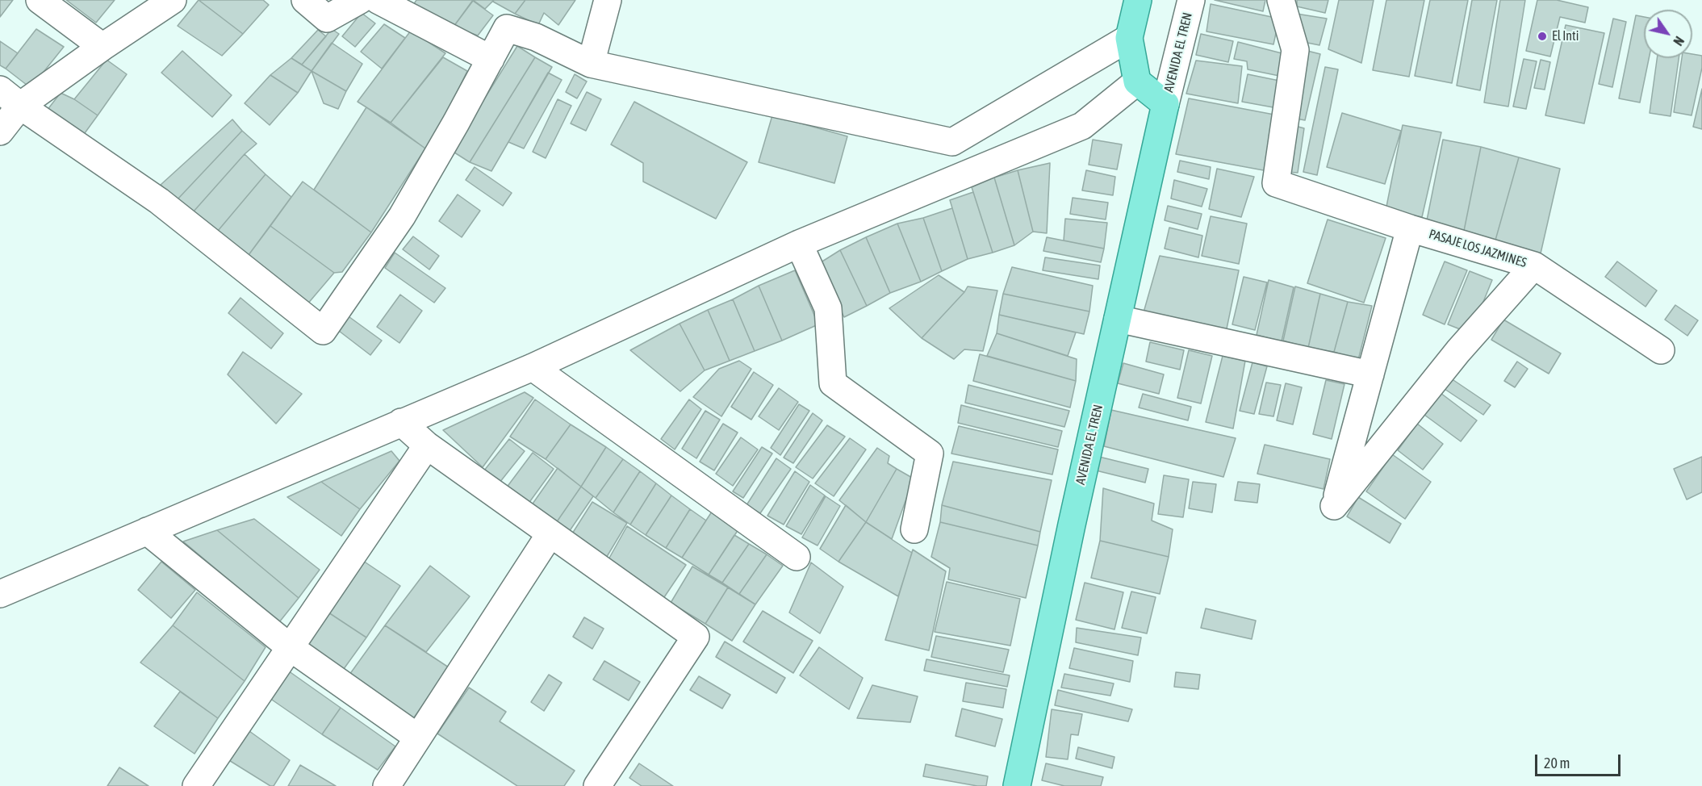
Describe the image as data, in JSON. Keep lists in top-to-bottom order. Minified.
{"streets":{"main road":["AVENIDA EL TREN"],"street":["PASAJE LOS JAZMINES"]},"places":["El Inti"],"scale_bar":"20 m","north":"bottom right"}
